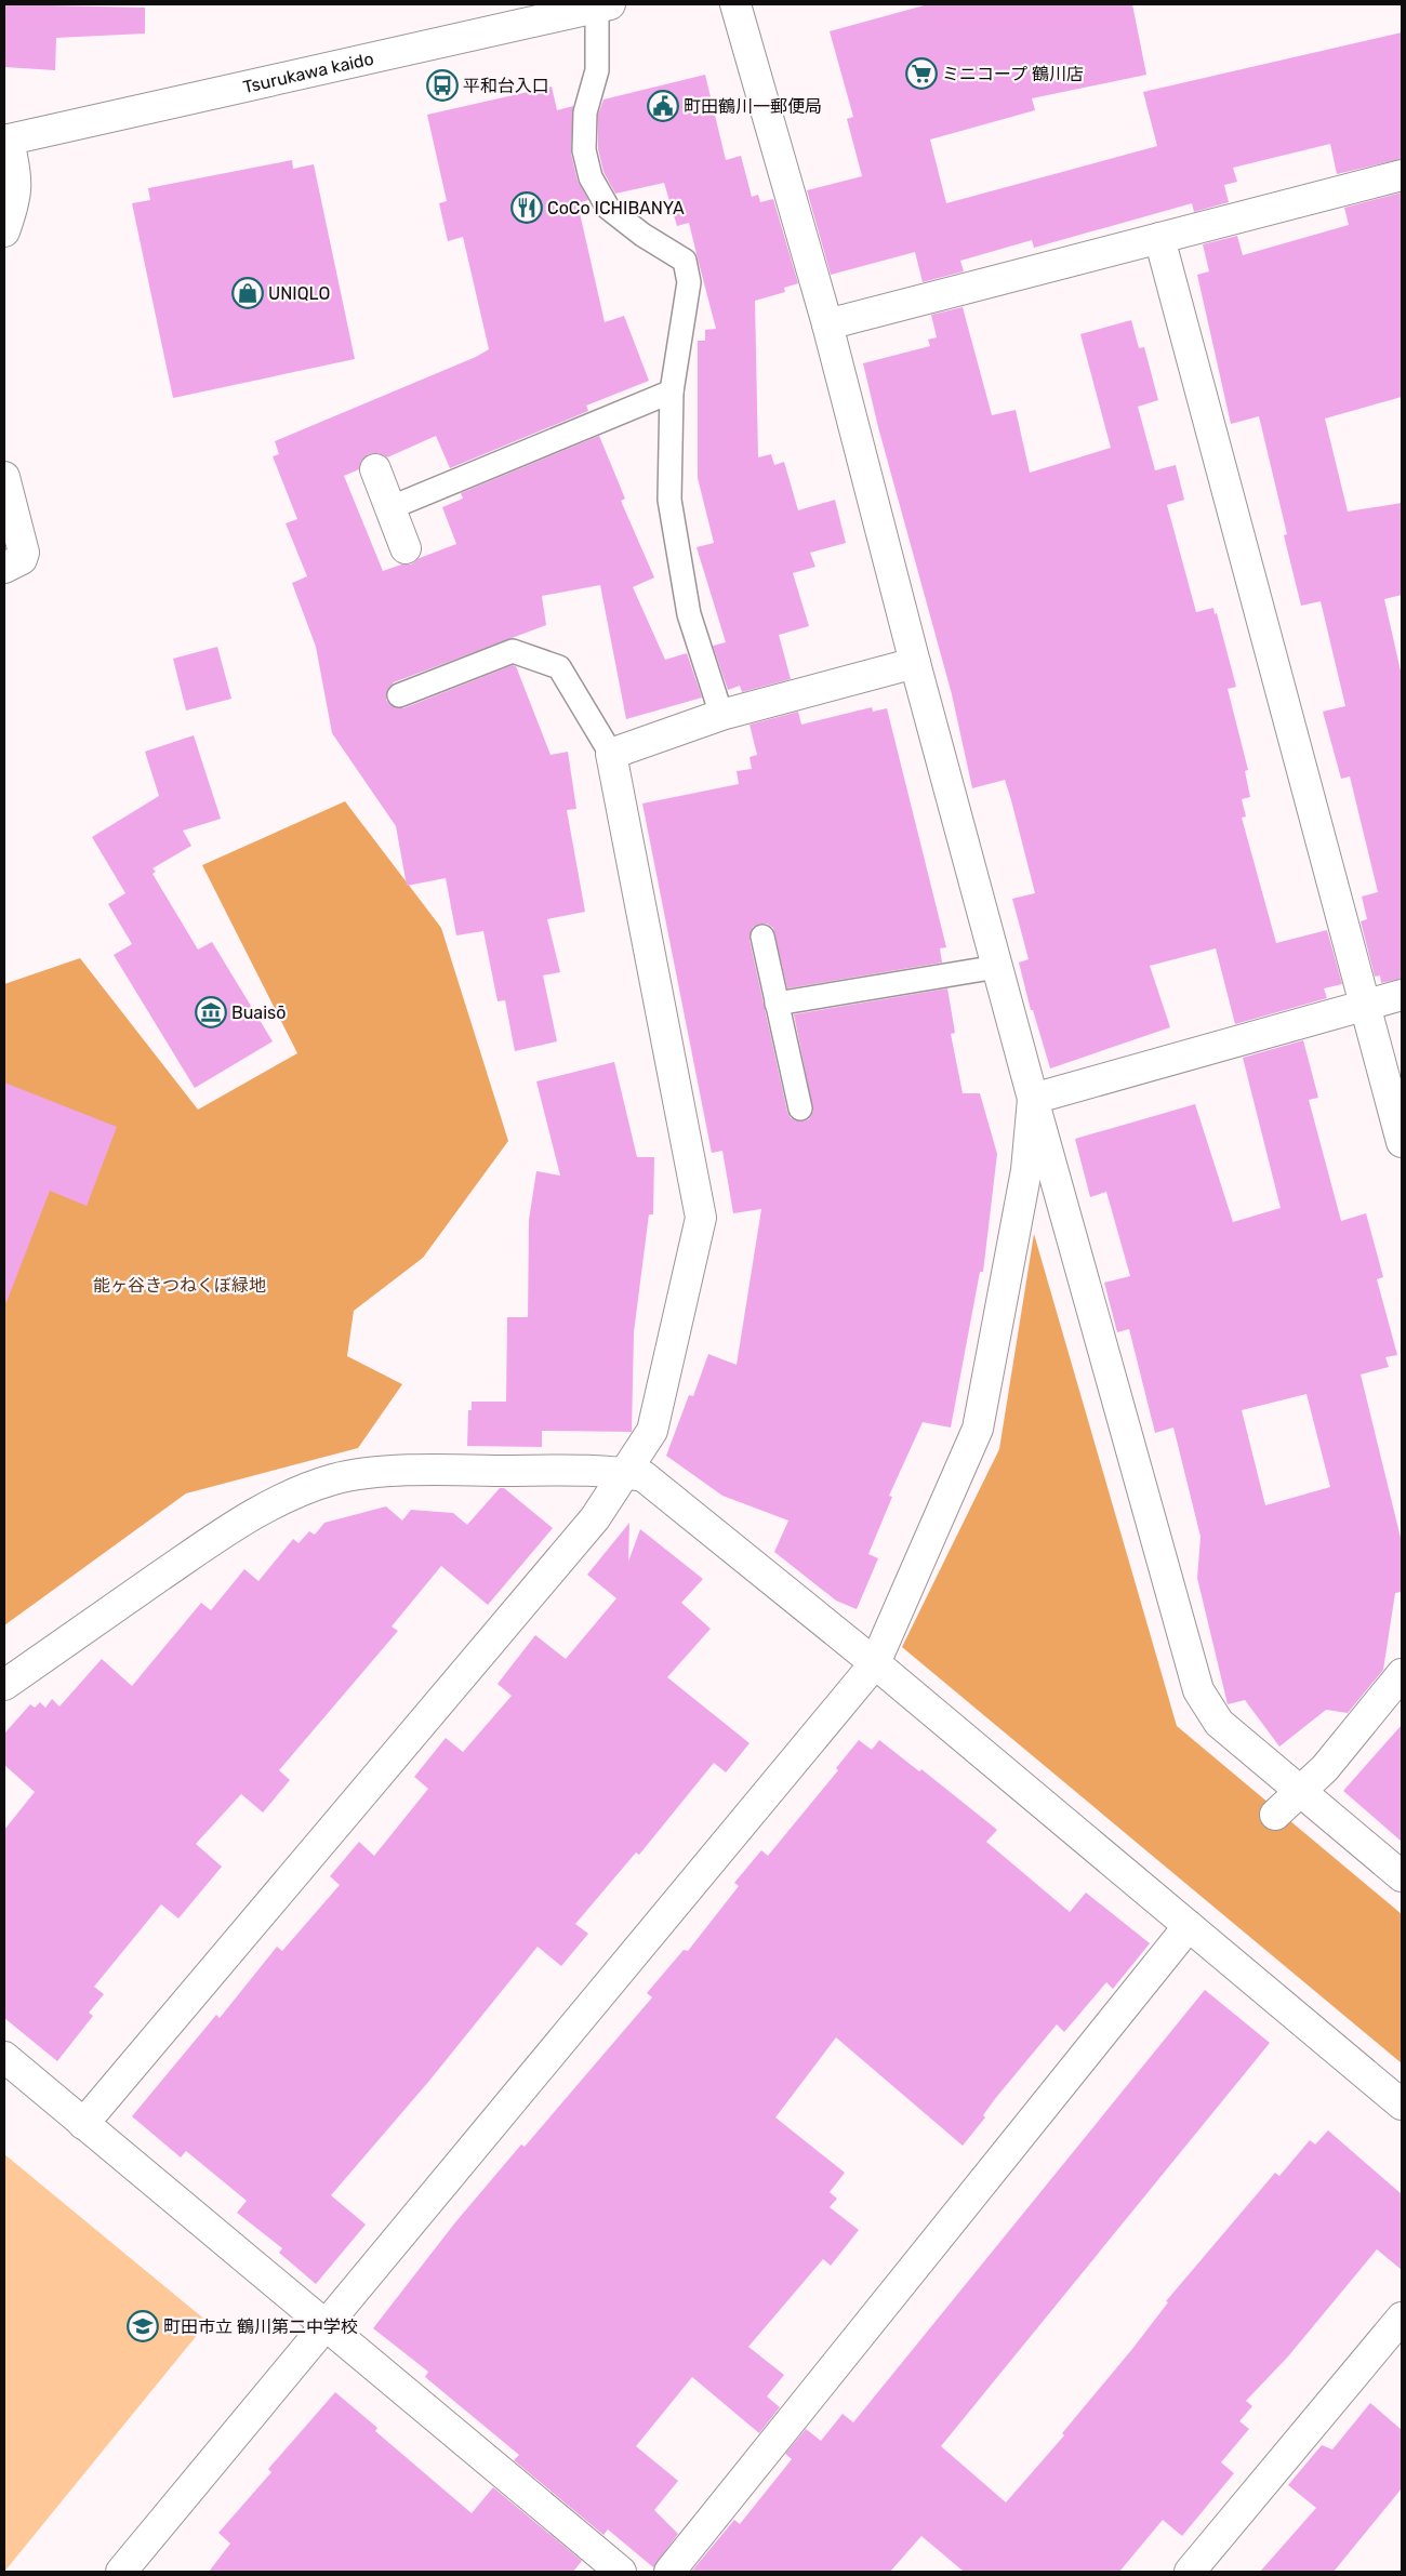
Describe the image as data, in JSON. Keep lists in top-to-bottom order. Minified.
{"streets":{"street":["Tsurukawa kaido"]},"parks":["能ヶ谷きつねくぼ緑地"],"places":{"supermarket":["ミニコープ 鶴川店"],"bus stop":["平和台入口"],"public building":["町田鶴川一郵便局"],"restaurant":["CoCo ICHIBANYA"],"shop":["UNIQLO"],"museum":["Buaisō"],"school or university":["町田市立 鶴川第二中学校"]}}
